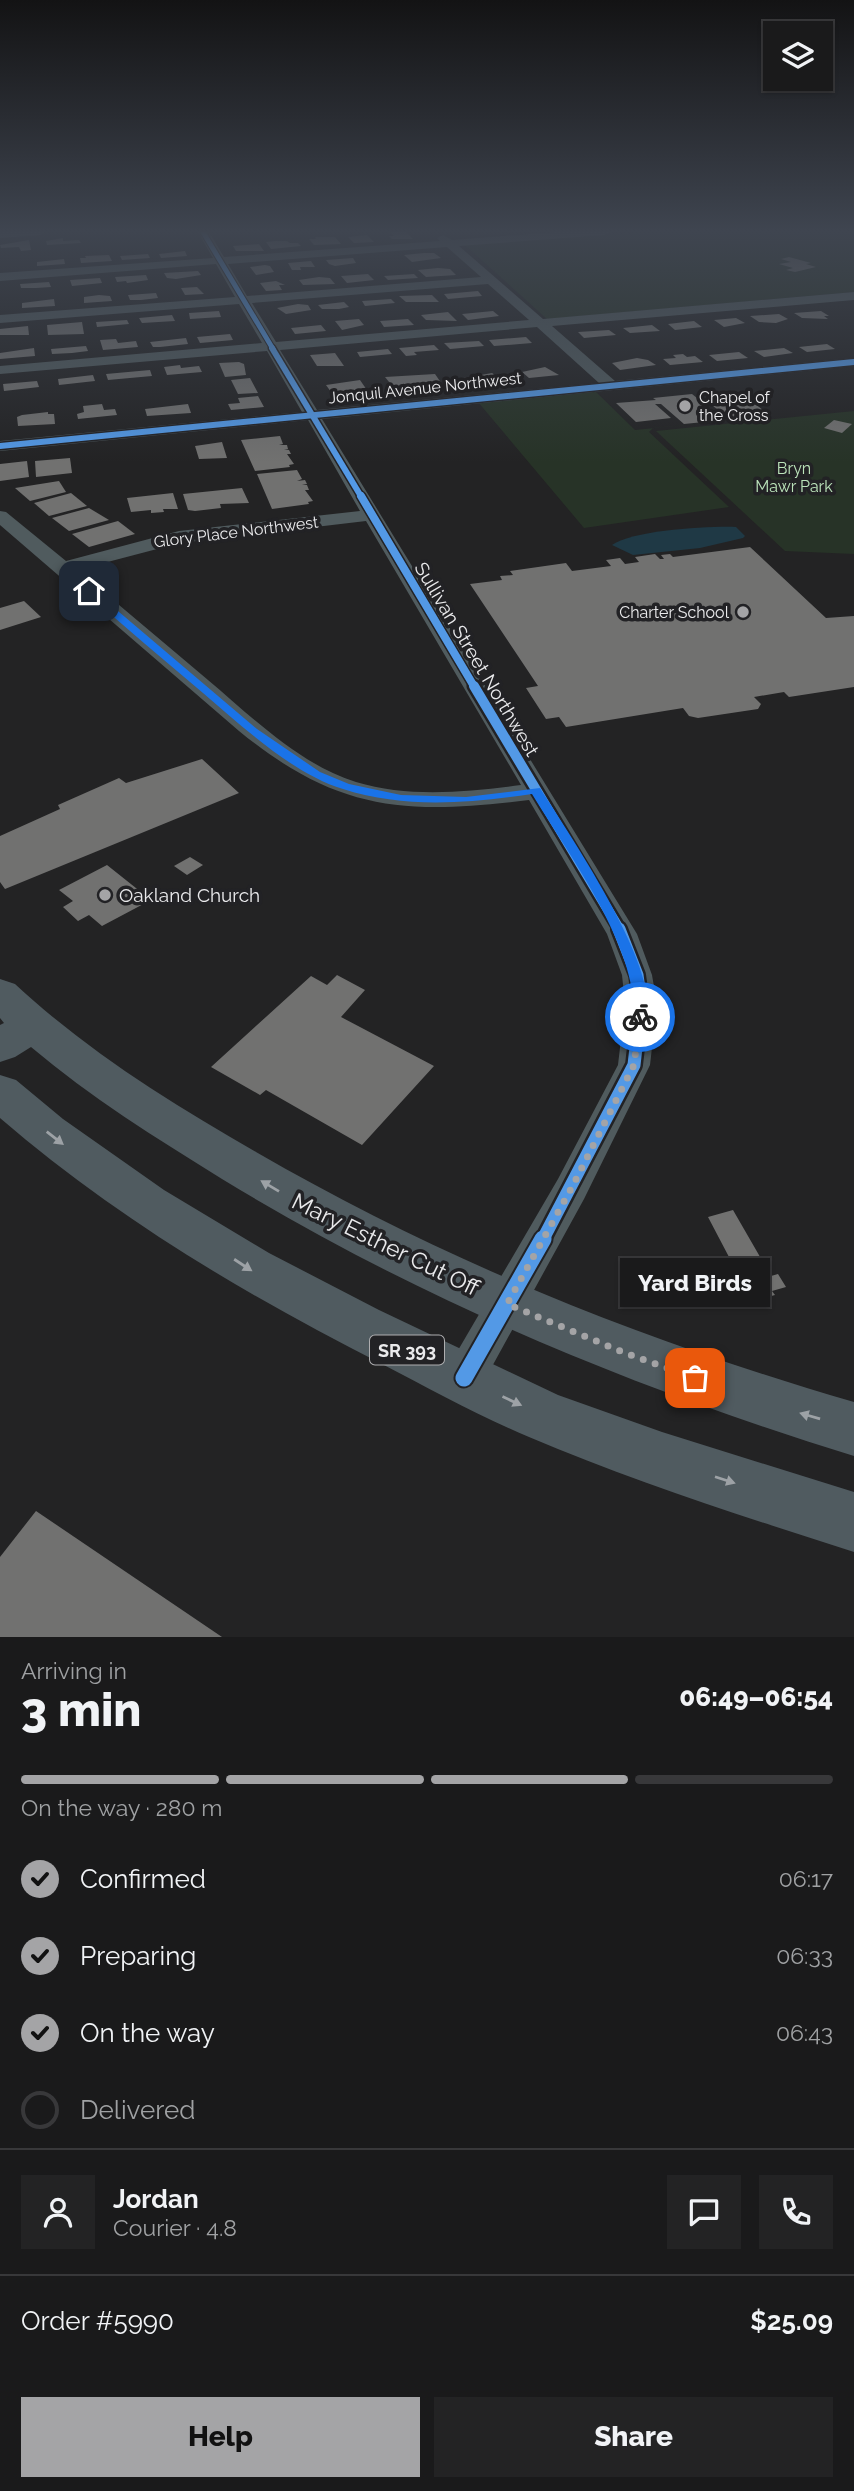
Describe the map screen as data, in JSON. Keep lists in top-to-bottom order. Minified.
{"streets":{"main road":["Mary Esther Cut Off","SR 393"],"street":["Jonquil Avenue Northwest","Glory Place Northwest","Sullivan Street Northwest"]},"crossings":[["Jonquil Avenue Northwest","Sullivan Street Northwest"],["Glory Place Northwest","Sullivan Street Northwest"],["Sullivan Street Northwest","Mary Esther Cut Off"],["Sullivan Street Northwest","SR 393"]],"parks":["Bryn Mawr Park"],"places":["Chapel of the Cross","Charter School","Oakland Church","Yard Birds"],"page":{"bubble":"Yard Birds","heading":["3 min","Arriving in","06:49–06:54"],"panel":["Jordan","Courier · 4.8","Order #5990","$25.09"],"bar":"On the way · 280 m","list":[["Confirmed","06:17"],["Preparing","06:33"],["On the way","06:43"],"Delivered"],"buttons":["Help","Share"]}}
